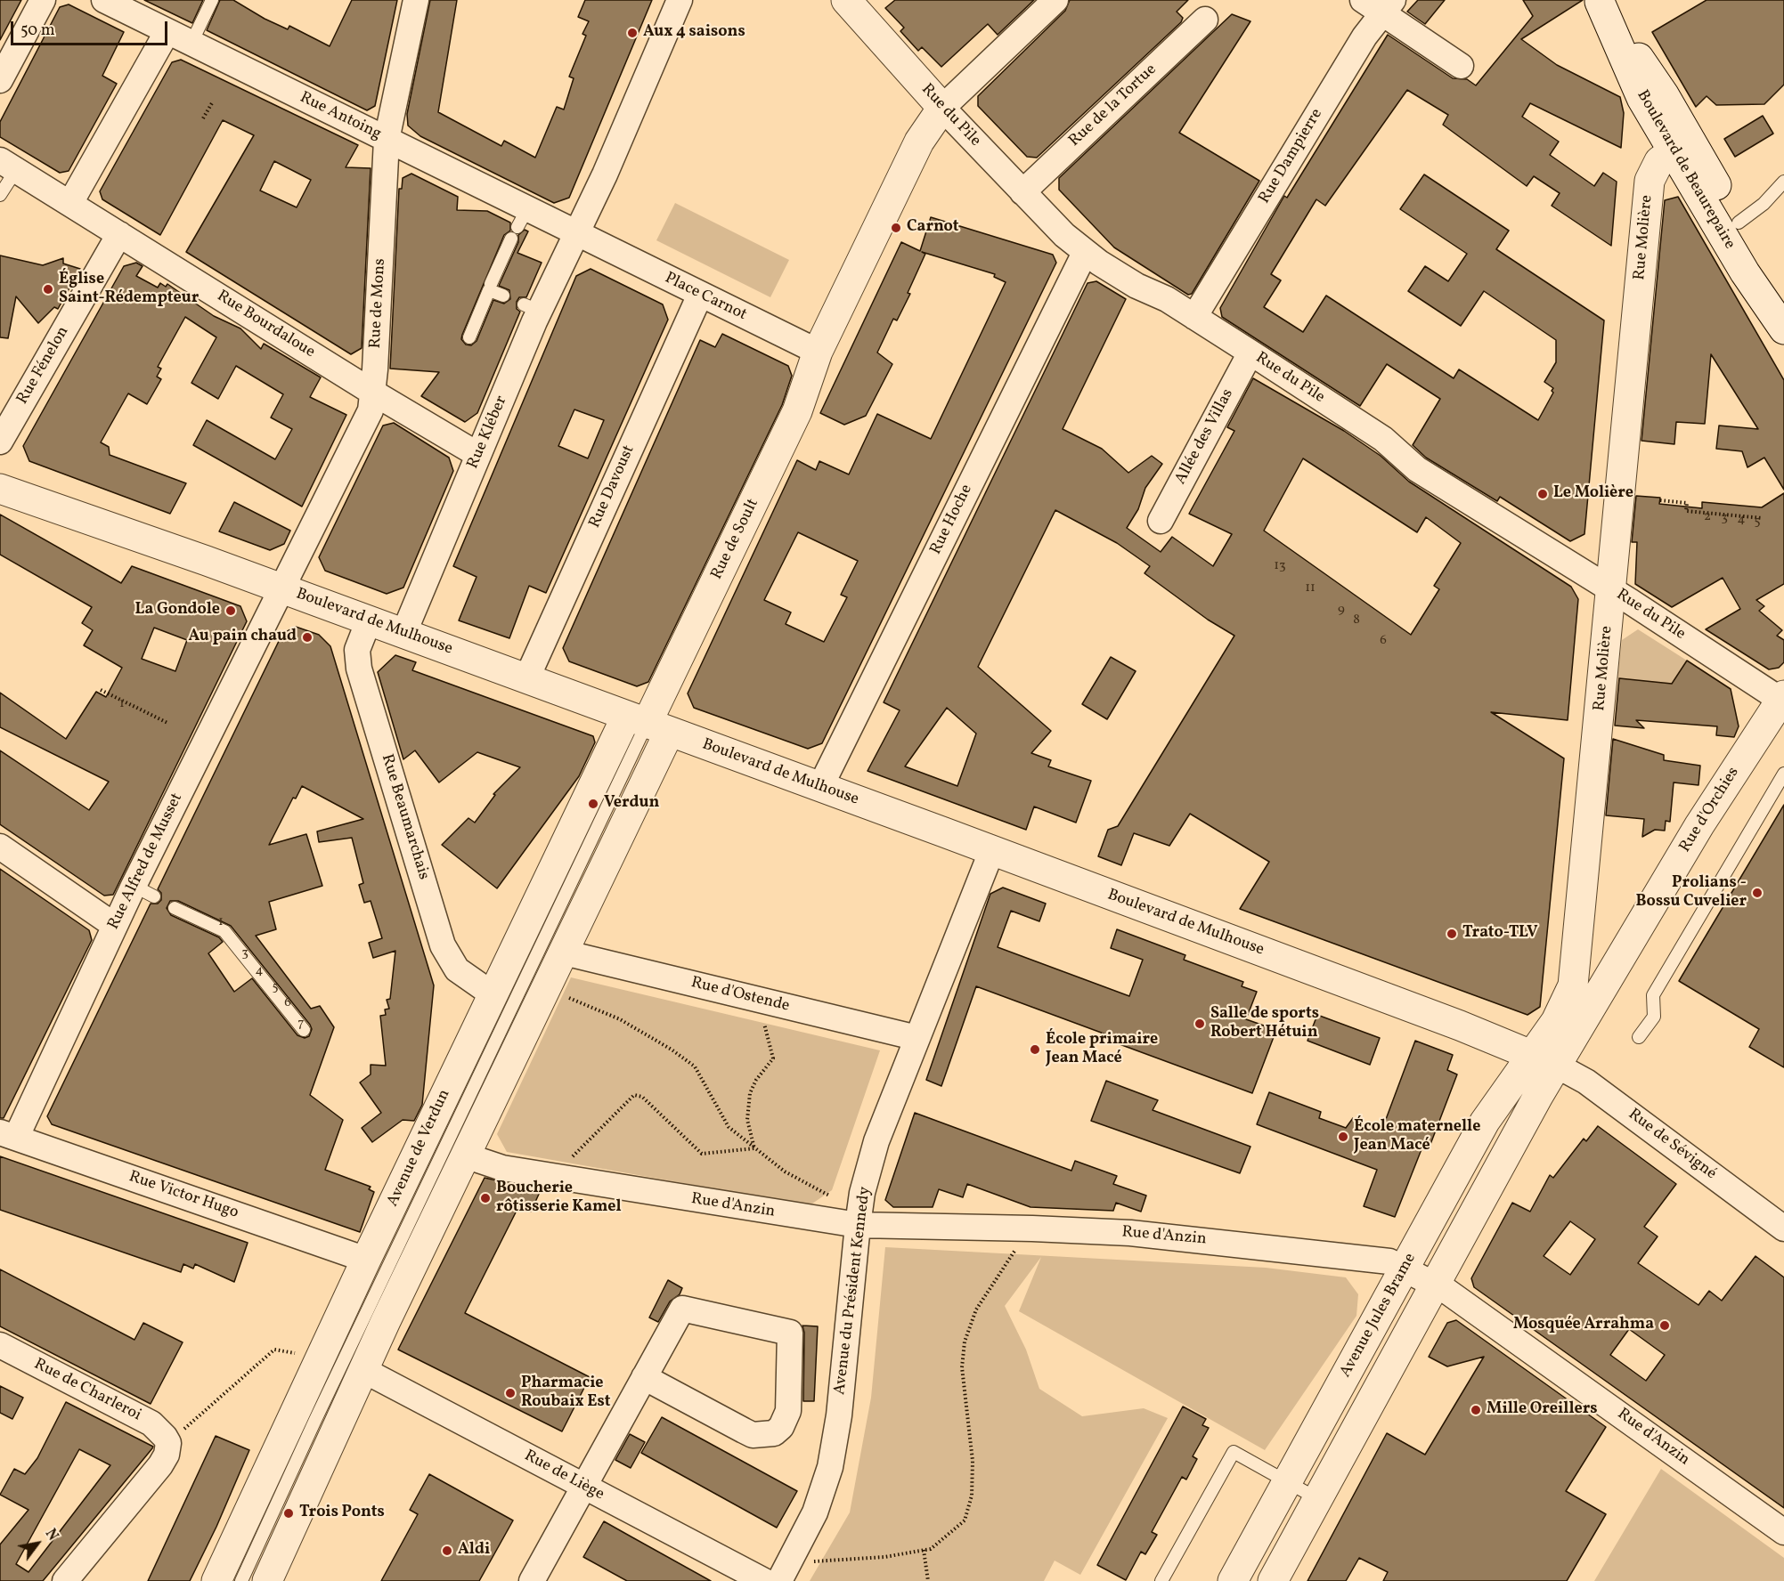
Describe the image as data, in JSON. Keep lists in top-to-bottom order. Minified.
{"streets":{"street":["Rue de la Tortue","Rue du Pile","Rue Antoing","Rue Dampierre","Boulevard de Beaurepaire","Rue Molière","Place Carnot","Rue de Mons","Rue Bourdaloue","Rue Fénelon","Rue Kléber","Allée des Villas","Rue Davoust","Rue Hoche","Rue de Soult","Boulevard de Mulhouse","Rue d'Orchies","Rue Beaumarchais","Rue Alfred de Musset","Rue d'Ostende","Rue de Sévigné","Avenue de Verdun","Rue Victor Hugo","Rue d'Anzin","Avenue du Président Kennedy","Avenue Jules Brame","Rue de Charleroi","Rue de Liège"]},"crossings":[["Rue de la Tortue","Rue du Pile"],["Rue du Pile","Rue Dampierre"],["Rue du Pile","Rue Molière"],["Rue du Pile","Allée des Villas"],["Rue du Pile","Rue Hoche"],["Rue du Pile","Rue d'Orchies"],["Rue Antoing","Place Carnot"],["Rue Antoing","Rue de Mons"],["Rue Antoing","Rue Kléber"],["Boulevard de Beaurepaire","Rue Molière"],["Rue Molière","Boulevard de Mulhouse"],["Rue Molière","Rue d'Orchies"],["Rue Molière","Rue de Sévigné"],["Rue Molière","Avenue Jules Brame"],["Place Carnot","Rue Kléber"],["Place Carnot","Rue Davoust"],["Place Carnot","Rue de Soult"],["Rue de Mons","Rue Bourdaloue"],["Rue de Mons","Boulevard de Mulhouse"],["Rue de Mons","Rue Alfred de Musset"],["Rue Bourdaloue","Rue Fénelon"],["Rue Bourdaloue","Rue Kléber"],["Rue Kléber","Boulevard de Mulhouse"],["Rue Davoust","Boulevard de Mulhouse"],["Rue Hoche","Boulevard de Mulhouse"],["Rue de Soult","Boulevard de Mulhouse"],["Rue de Soult","Avenue de Verdun"],["Boulevard de Mulhouse","Rue d'Orchies"],["Boulevard de Mulhouse","Rue Beaumarchais"],["Boulevard de Mulhouse","Rue Alfred de Musset"],["Boulevard de Mulhouse","Rue de Sévigné"],["Boulevard de Mulhouse","Avenue de Verdun"],["Boulevard de Mulhouse","Avenue du Président Kennedy"],["Boulevard de Mulhouse","Avenue Jules Brame"],["Rue d'Orchies","Rue de Sévigné"],["Rue d'Orchies","Avenue Jules Brame"],["Rue Beaumarchais","Avenue de Verdun"],["Rue Alfred de Musset","Rue Victor Hugo"],["Rue d'Ostende","Avenue du Président Kennedy"],["Rue de Sévigné","Avenue Jules Brame"],["Avenue de Verdun","Rue Victor Hugo"],["Rue d'Anzin","Avenue du Président Kennedy"],["Rue d'Anzin","Avenue Jules Brame"]],"places":["Aux 4 saisons","Carnot","Église Saint-Rédempteur","Le Molière","La Gondole","Au pain chaud","Verdun","Prolians - Bossu Cuvelier","Trato-TLV","Salle de sports Robert Hétuin","École primaire Jean Macé","École maternelle Jean Macé","Boucherie rôtisserie Kamel","Mosquée Arrahma","Pharmacie Roubaix Est","Mille Oreillers","Trois Ponts","Aldi"],"house_numbers":["2","3","4","5","13","11","9","8","6","1","1","3","4","5","6","7"],"scale_bar":"50 m","north":"top right"}
